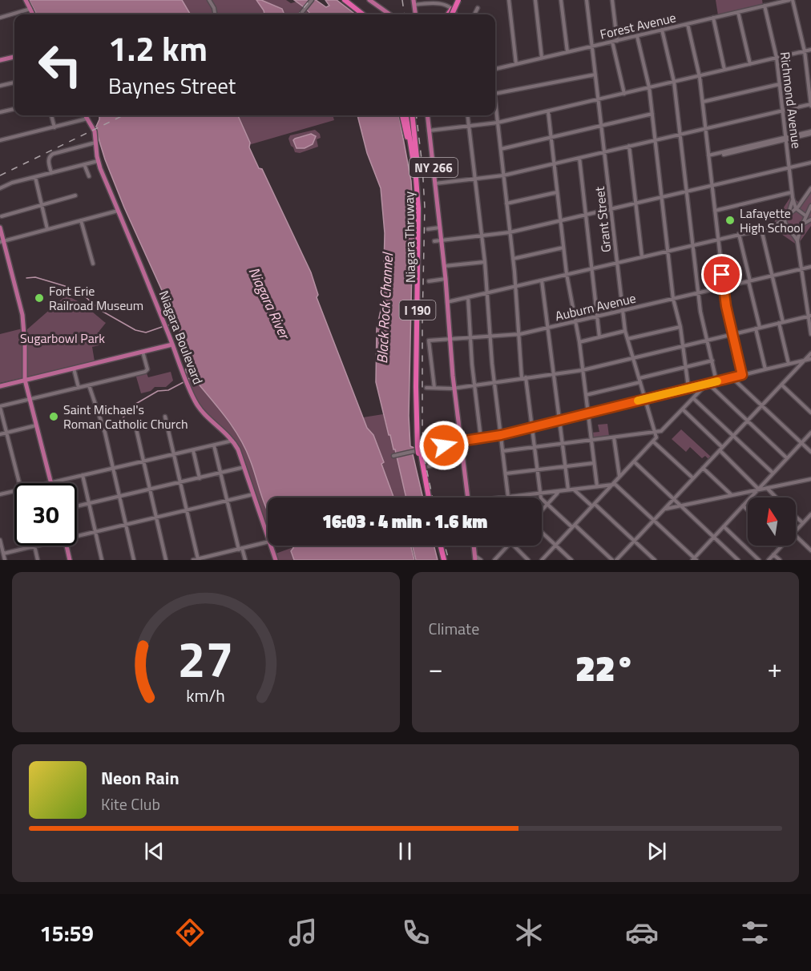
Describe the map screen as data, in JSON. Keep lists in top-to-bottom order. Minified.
{"streets":{"highway":["Niagara Thruway","I 190"],"main road":["NY 266","Niagara Boulevard"],"street":["Forest Avenue","Richmond Avenue","Grant Street","Auburn Avenue"]},"crossings":[["Forest Avenue","Richmond Avenue"],["Forest Avenue","Grant Street"],["NY 266","Auburn Avenue"],["Grant Street","Auburn Avenue"]],"water":["Niagara River","Black Rock Channel"],"parks":["Sugarbowl Park"],"places":["Lafayette High School","Fort Erie Railroad Museum","Saint Michael's Roman Catholic Church"],"north":"top","page":{"turn":["1.2 km","Baynes Street"],"limit":"30","trip":"16:03 · 4 min · 1.6 km","tile":"Climate","heat":["−","22°","+"],"song":["Neon Rain","Kite Club"],"tabs":"15:59","gauge":["27","km/h"]}}
